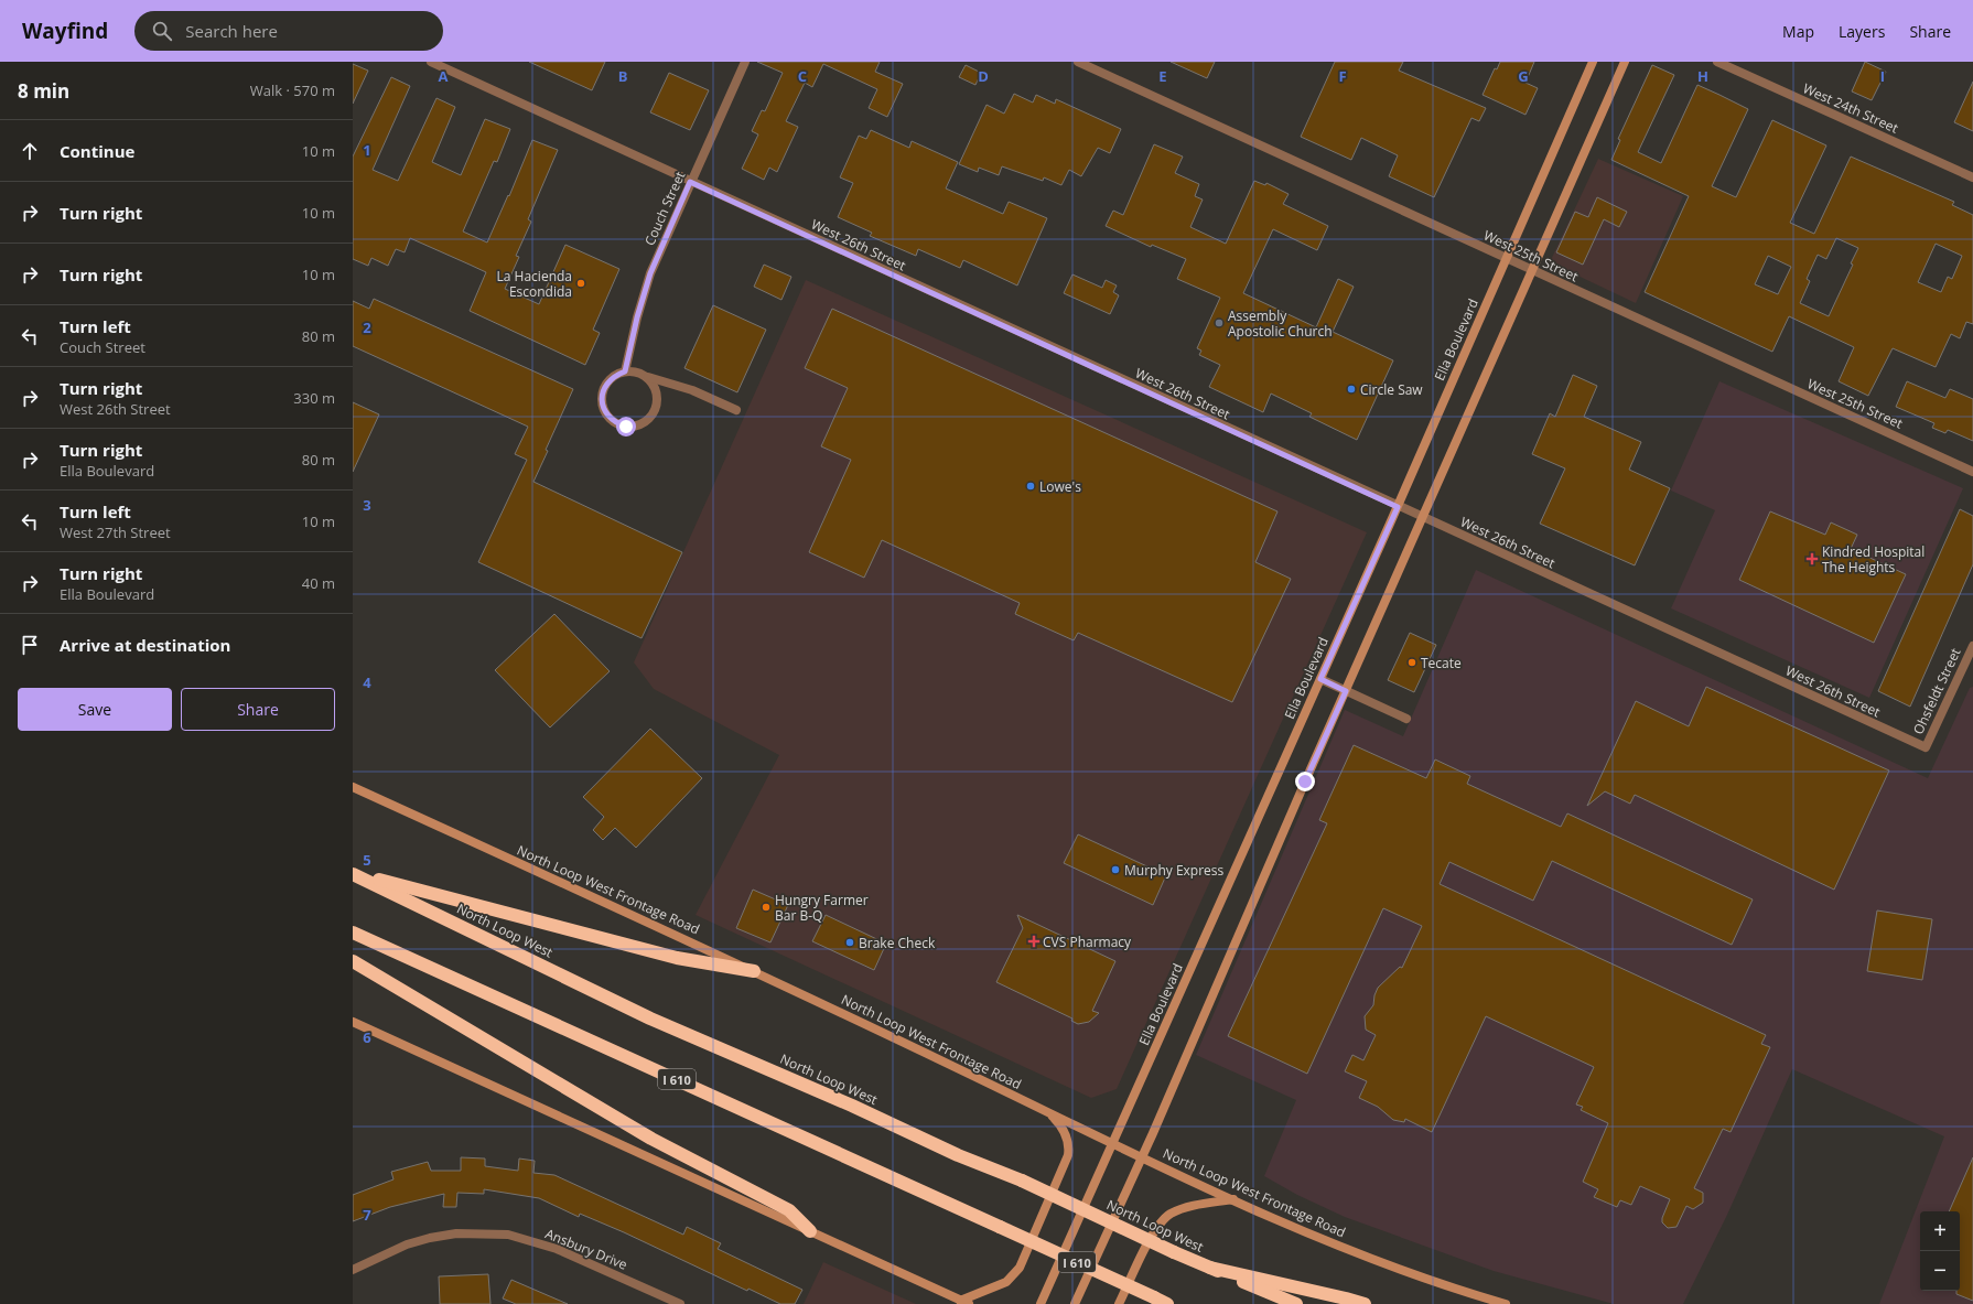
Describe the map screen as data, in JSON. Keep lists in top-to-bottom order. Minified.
{"streets":{"highway":["North Loop West","I 610"],"main road":["Ella Boulevard","North Loop West Frontage Road"],"street":["West 24th Street","Couch Street","West 26th Street","West 25th Street","Ohsfeldt Street","Ansbury Drive"]},"crossings":[["Couch Street","West 26th Street"],["West 26th Street","Ella Boulevard"],["West 26th Street","Ohsfeldt Street"],["West 25th Street","Ella Boulevard"],["Ella Boulevard","North Loop West Frontage Road"]],"places":{"other":["La Hacienda Escondida","Assembly Apostolic Church","Circle Saw","Lowe's","Tecate","Murphy Express","Hungry Farmer Bar B-Q","Brake Check"],"health":["Kindred Hospital The Heights","CVS Pharmacy"]},"page":{"header":"Wayfind","search":"Search here","nav":["Map","Layers","Share"],"heading":["8 min","Walk · 570 m"],"list":[["Continue","10 m"],["Turn right","10 m"],["Turn right","10 m"],["Turn left","Couch Street","80 m"],["Turn right","West 26th Street","330 m"],["Turn right","Ella Boulevard","80 m"],["Turn left","West 27th Street","10 m"],["Turn right","Ella Boulevard","40 m"],"Arrive at destination"],"buttons":["Save","Share"],"map_buttons":["+","−"]},"grid":{"columns":["A","B","C","D","E","F","G","H","I"],"rows":["1","2","3","4","5","6","7"]}}
